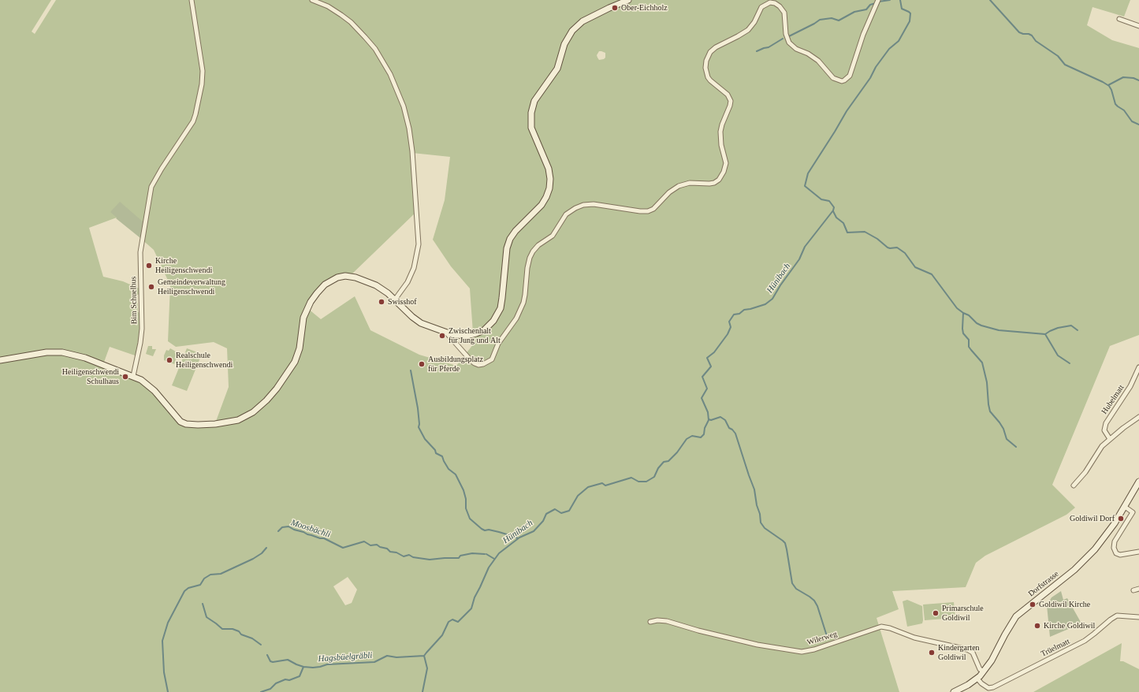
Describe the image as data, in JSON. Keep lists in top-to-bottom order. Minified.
{"streets":{"street":["Bim Schuelhus","Hubelmatt","Dorfstrasse","Wilerweg","Trüelmatt"]},"crossings":[["Dorfstrasse","Wilerweg"],["Dorfstrasse","Trüelmatt"]],"water":["Hünibach","Moosbächli","Hagsbüelgräbli"],"places":["Ober-Eichholz","Kirche Heiligenschwendi","Gemeindeverwaltung Heiligenschwendi","Swisshof","Zwischenhalt für Jung und Alt","Realschule Heiligenschwendi","Ausbildungsplatz für Pferde","Heiligenschwendi Schulhaus","Goldiwil Dorf","Goldiwil Kirche","Primarschule Goldiwil","Kirche Goldiwil","Kindergarten Goldiwil"]}
